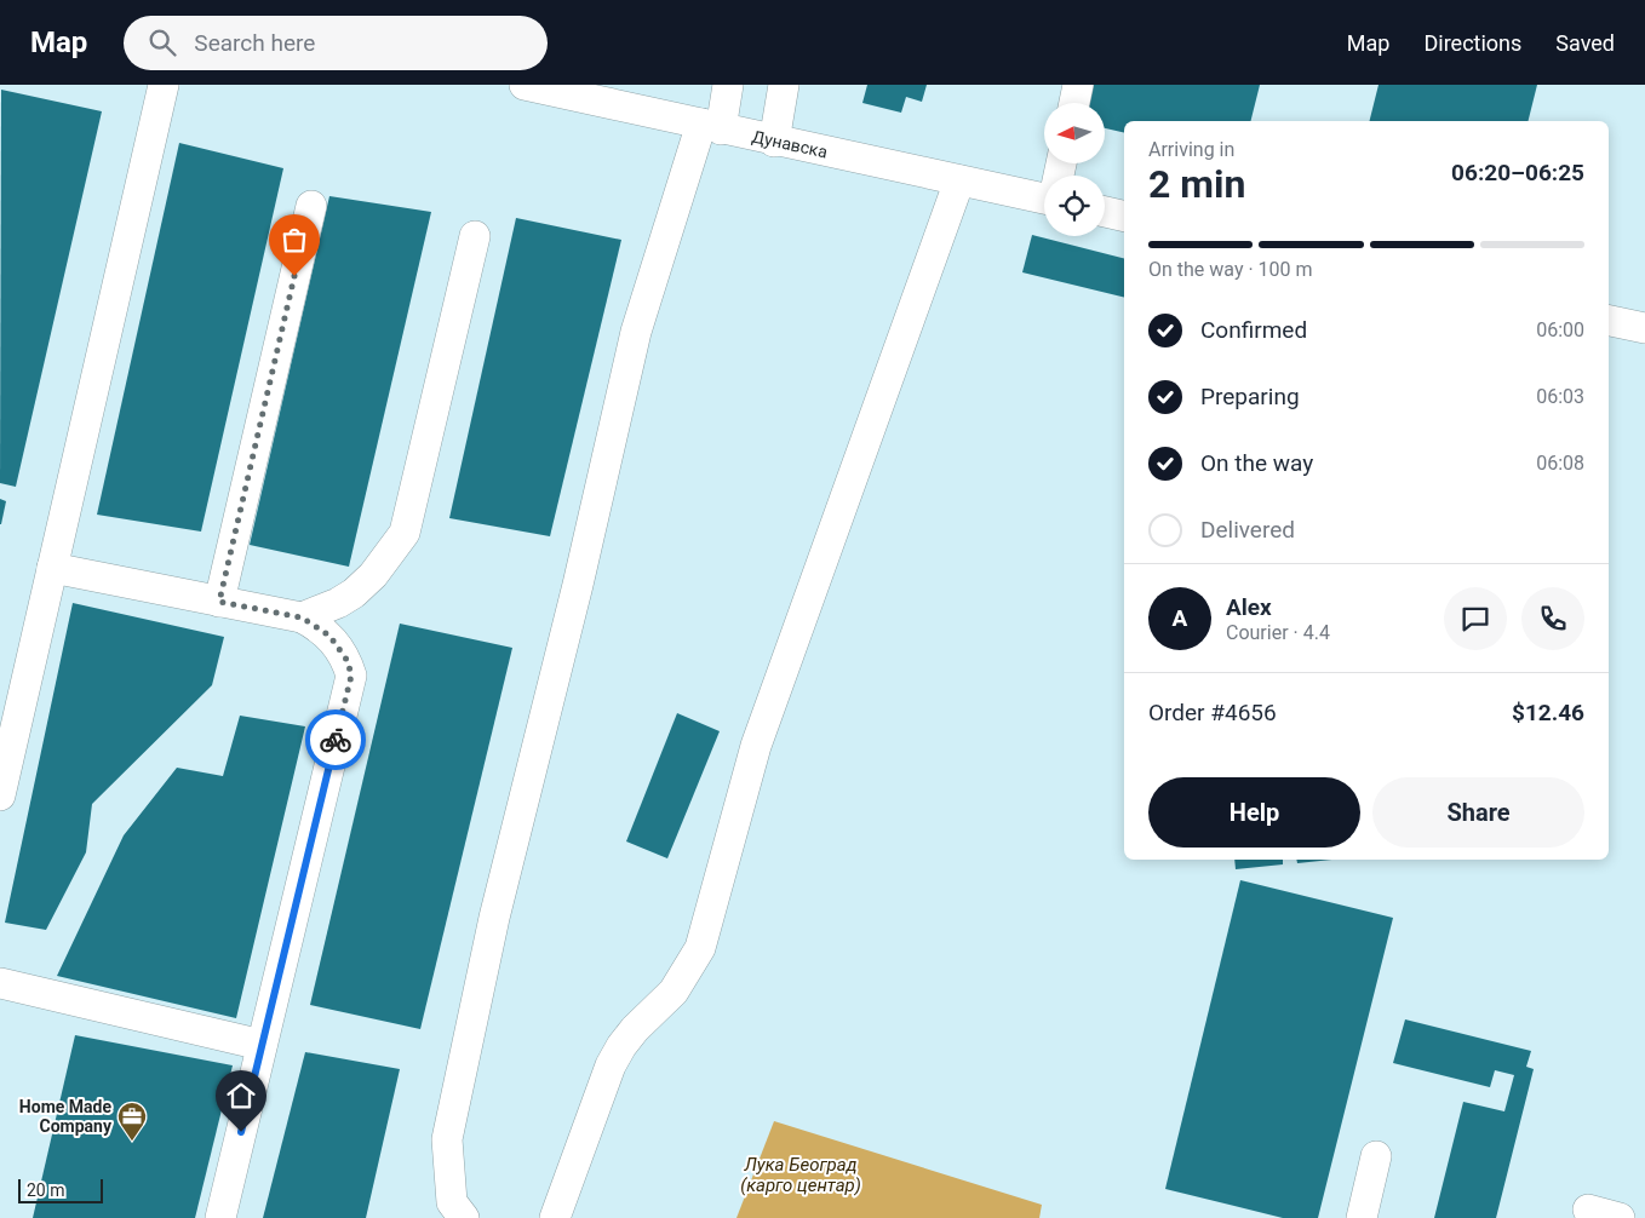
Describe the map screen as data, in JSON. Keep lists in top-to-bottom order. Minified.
{"streets":{"street":["Дунавска"]},"water":["Лука Београд (карго центар)"],"places":{"office":["Home Made Company"]},"scale_bar":"20 m","north":"left","page":{"header":"Map","search":"Search here","nav":["Map","Directions","Saved"],"heading":["2 min","Arriving in","06:20–06:25"],"panel":["Alex","Courier · 4.4","Order #4656","$12.46"],"bar":"On the way · 100 m","list":[["Confirmed","06:00"],["Preparing","06:03"],["On the way","06:08"],"Delivered"],"round":"A","buttons":["Help","Share"],"scale":"20 m"}}
